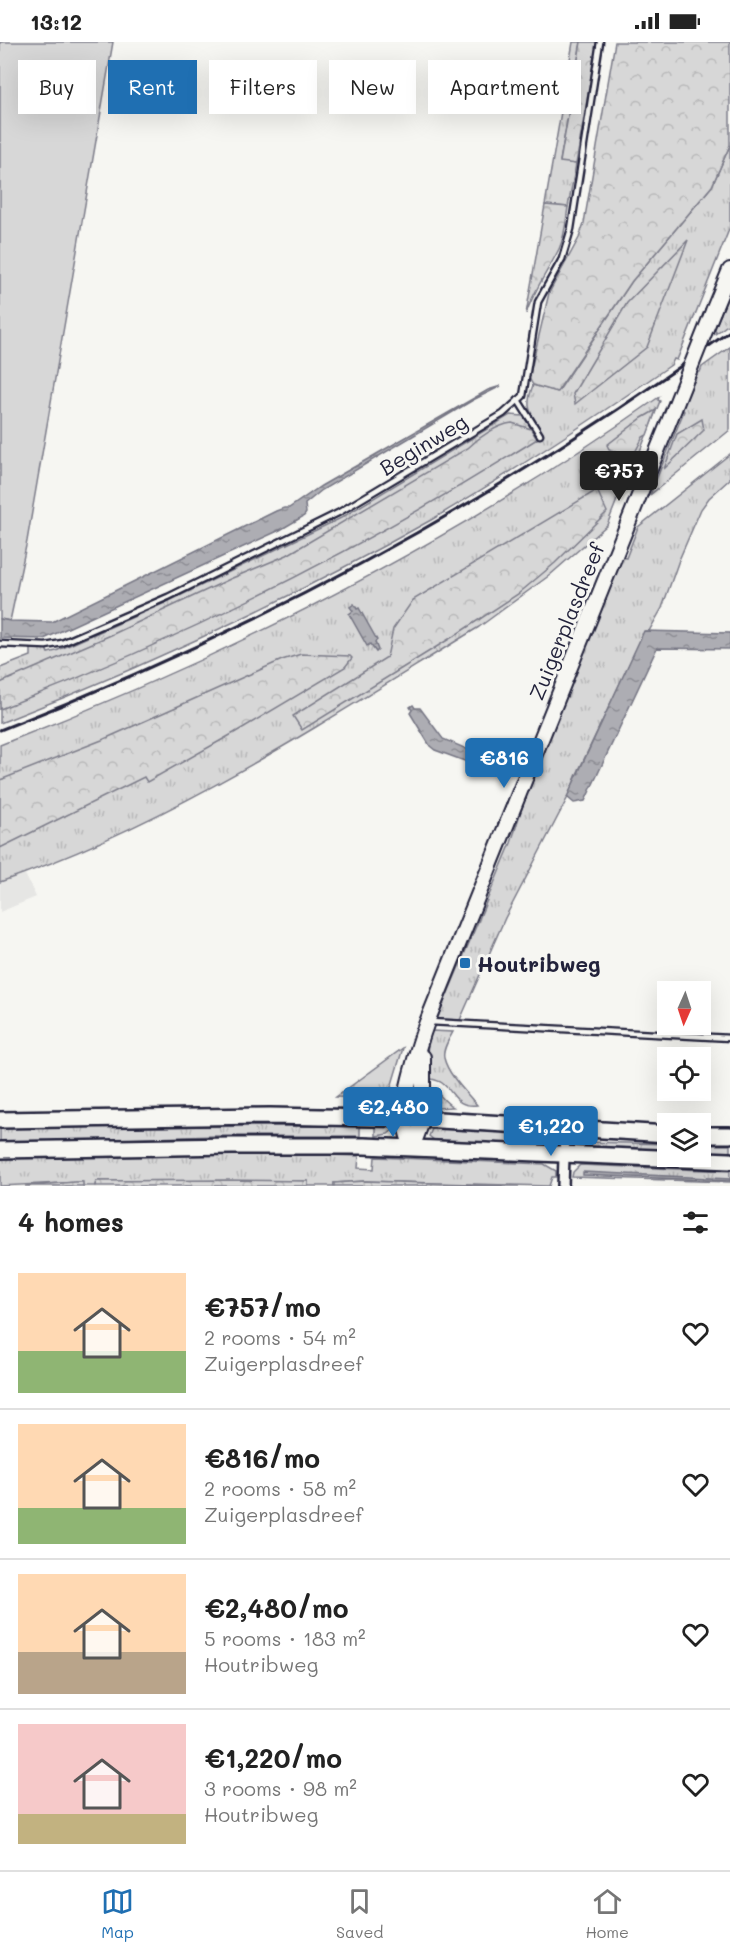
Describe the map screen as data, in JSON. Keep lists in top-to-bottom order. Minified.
{"streets":{"main road":["Zuigerplasdreef"],"lane":["Beginweg"]},"places":{"transit":["Houtribweg"]},"north":"bottom","page":{"status":"13:12","chip":["Buy","Rent","Filters","New","Apartment"],"price":["€757","€816","€2,480","€1,220"],"heading":"4 homes","list":[{"name":"€757/mo","note":"2 rooms · 54 m² · Zuigerplasdreef"},{"name":"€816/mo","note":"2 rooms · 58 m² · Zuigerplasdreef"},{"name":"€2,480/mo","note":"5 rooms · 183 m² · Houtribweg"},{"name":"€1,220/mo","note":"3 rooms · 98 m² · Houtribweg"}],"tabs":["Map","Saved","Home"]}}
